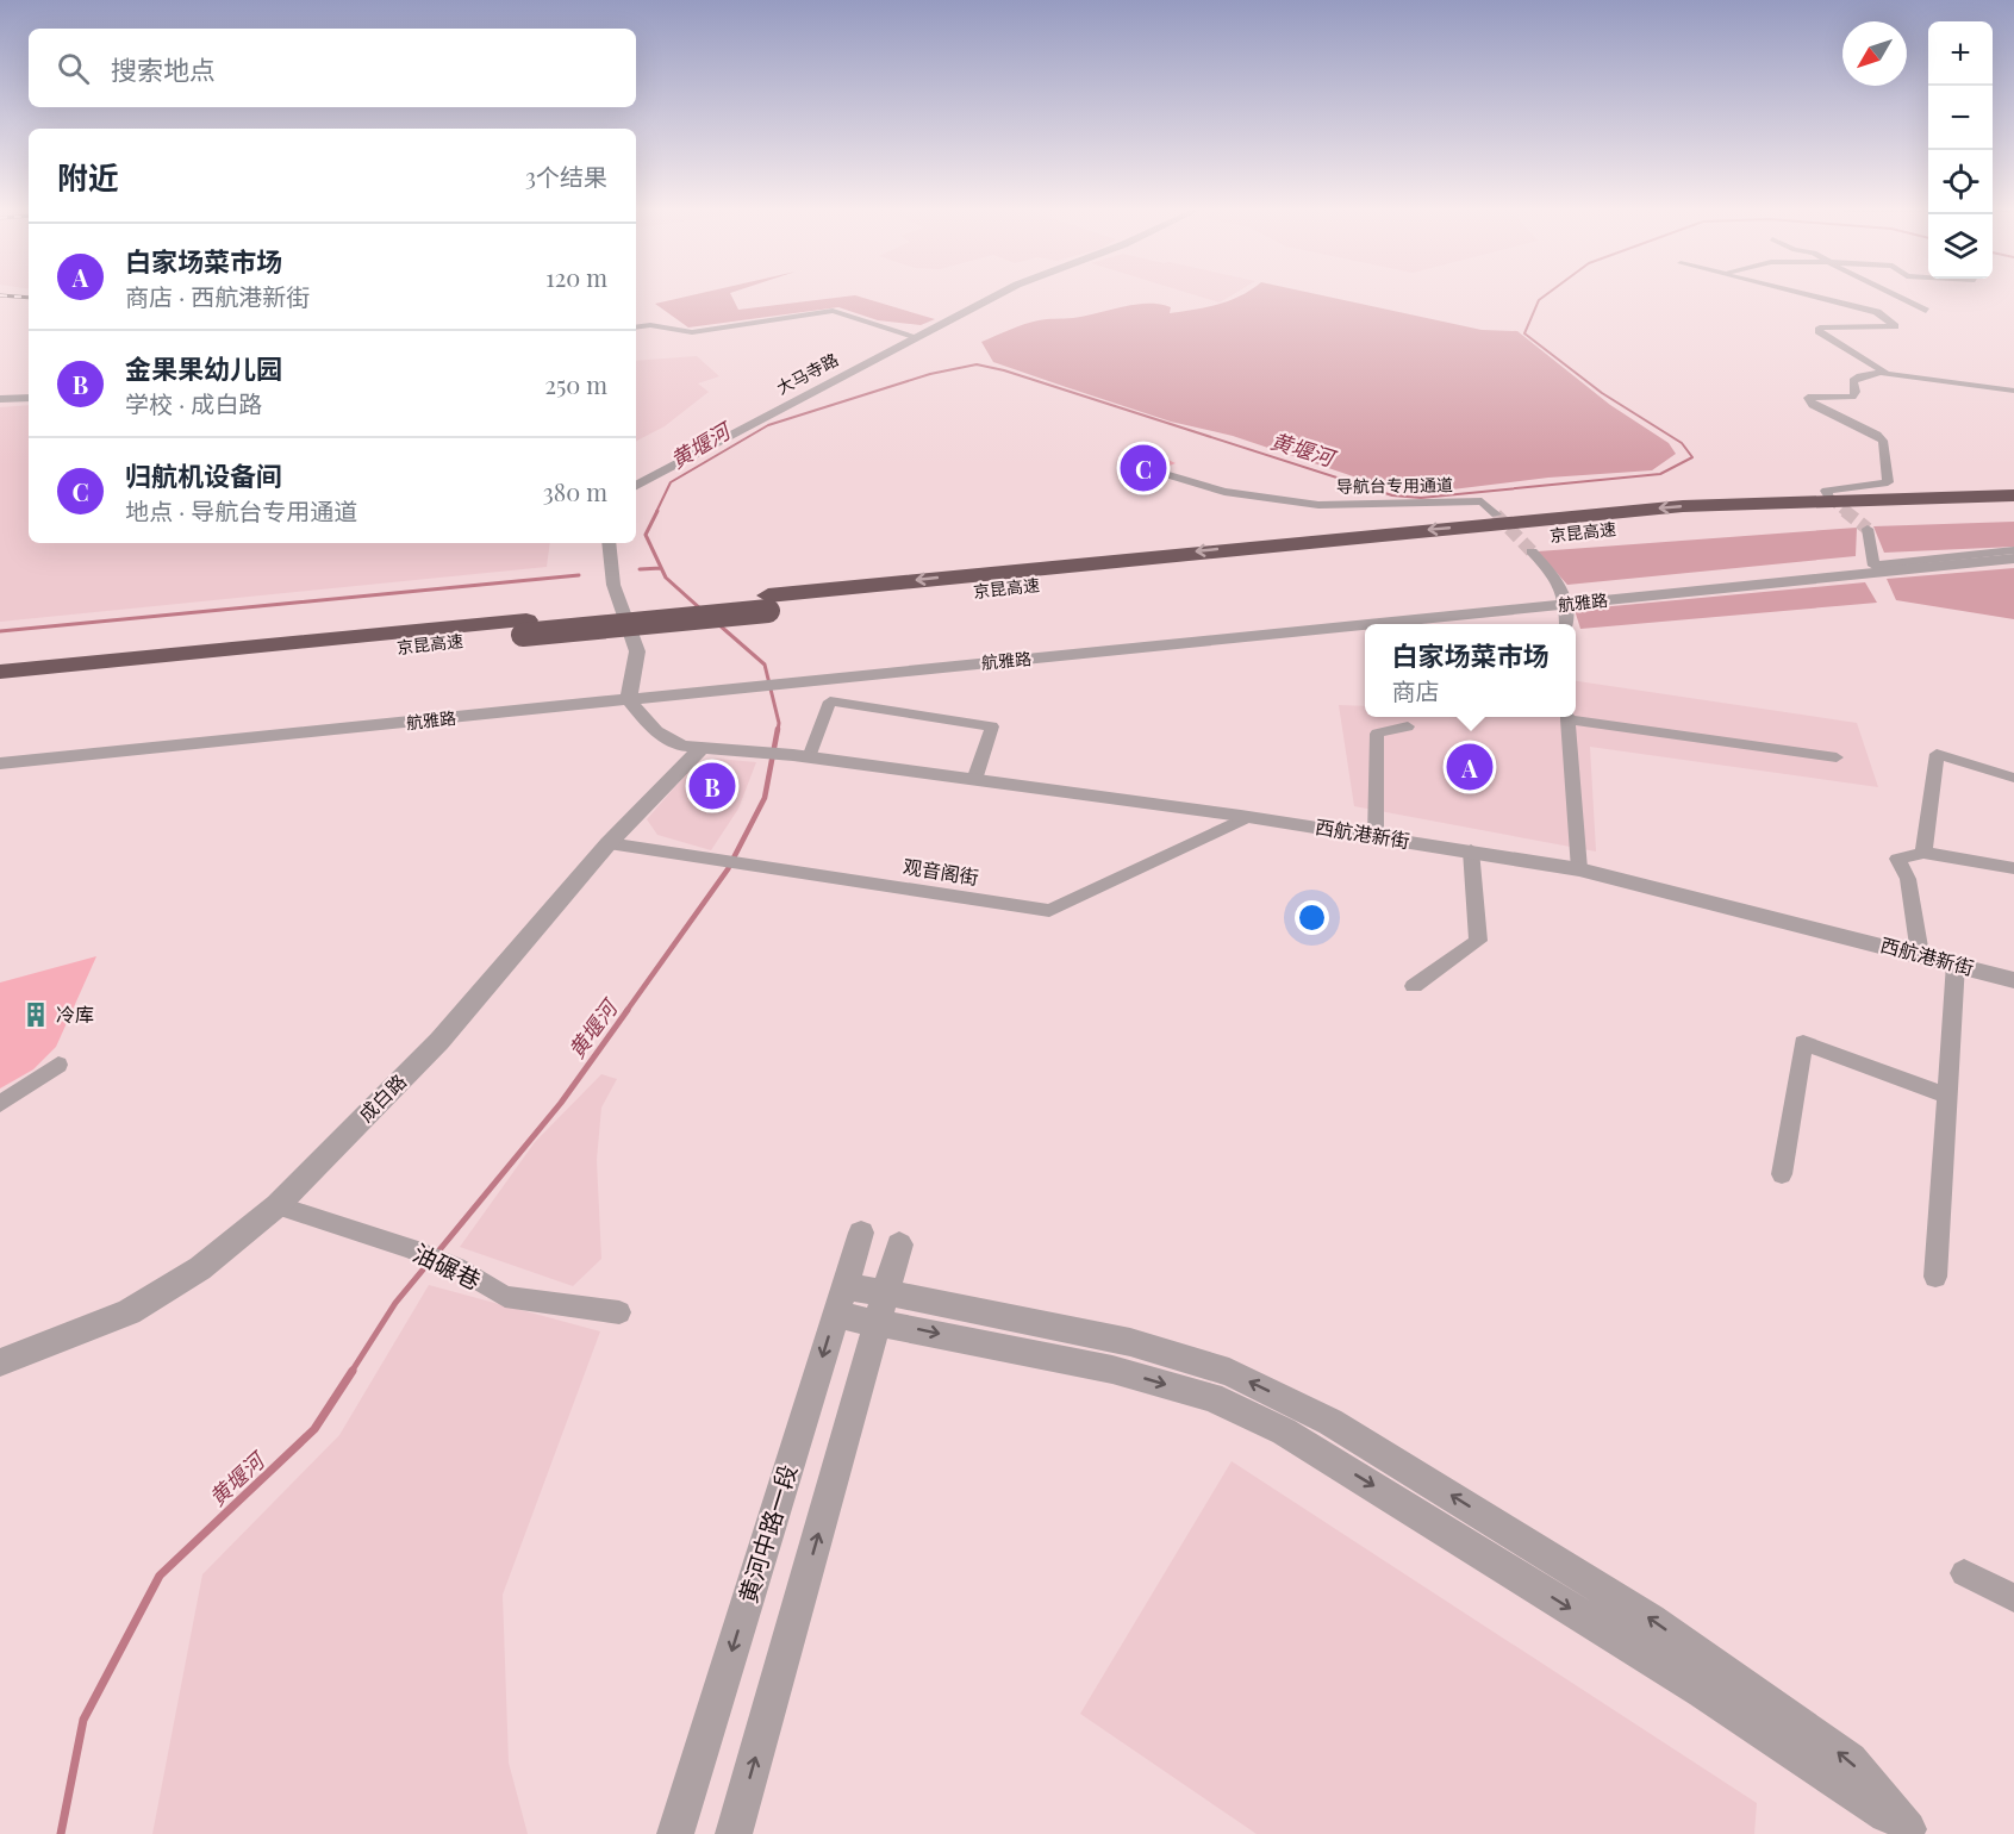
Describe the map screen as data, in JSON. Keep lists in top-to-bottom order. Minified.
{"streets":{"highway":["京昆高速"],"street":["大马寺路","导航台专用通道","航雅路","西航港新街","观音阁街","成白路","油碾巷","黄河中路一段"]},"crossings":[["航雅路","西航港新街"],["西航港新街","观音阁街"],["西航港新街","成白路"],["观音阁街","成白路"],["成白路","油碾巷"]],"water":["黄堰河"],"places":{"building":["冷库"]},"north":"bottom left","page":{"map_buttons":["+","−"],"search":"搜索地点","heading":["附近","3个结果"],"list":[{"mark":"A","name":"白家场菜市场","note":"商店 · 西航港新街","value":"120 m"},{"mark":"B","name":"金果果幼儿园","note":"学校 · 成白路","value":"250 m"},{"mark":"C","name":"归航机设备间","note":"地点 · 导航台专用通道","value":"380 m"}],"pins":["C","A","B"],"popup":["白家场菜市场","商店"]}}
